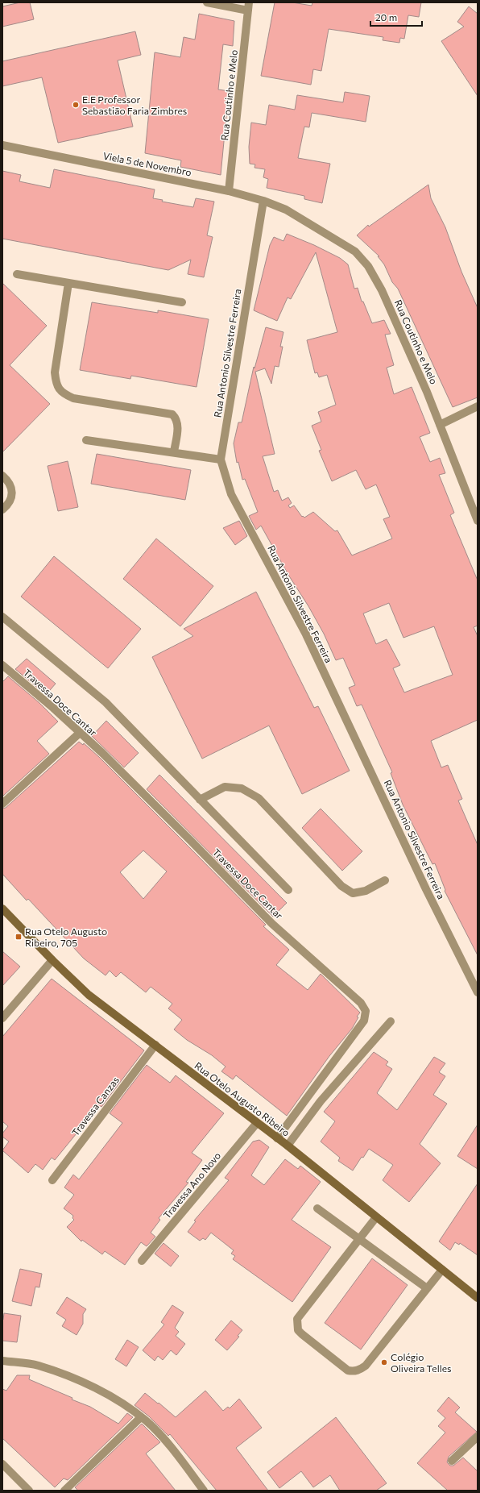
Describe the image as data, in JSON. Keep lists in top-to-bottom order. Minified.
{"streets":{"street":["Rua Coutinho e Melo","Viela 5 de Novembro","Rua Antonio Silvestre Ferreira","Travessa Doce Cantar","Rua Otelo Augusto Ribeiro","Travessa Canzas","Travessa Ano Novo"]},"crossings":[["Rua Coutinho e Melo","Viela 5 de Novembro"],["Viela 5 de Novembro","Rua Antonio Silvestre Ferreira"],["Travessa Doce Cantar","Rua Otelo Augusto Ribeiro"],["Rua Otelo Augusto Ribeiro","Travessa Canzas"],["Rua Otelo Augusto Ribeiro","Travessa Ano Novo"]],"places":{"other":["E.E Professor Sebastião Faria Zimbres","Colégio Oliveira Telles"],"transit":["Rua Otelo Augusto Ribeiro, 705"]},"scale_bar":"20 m"}
